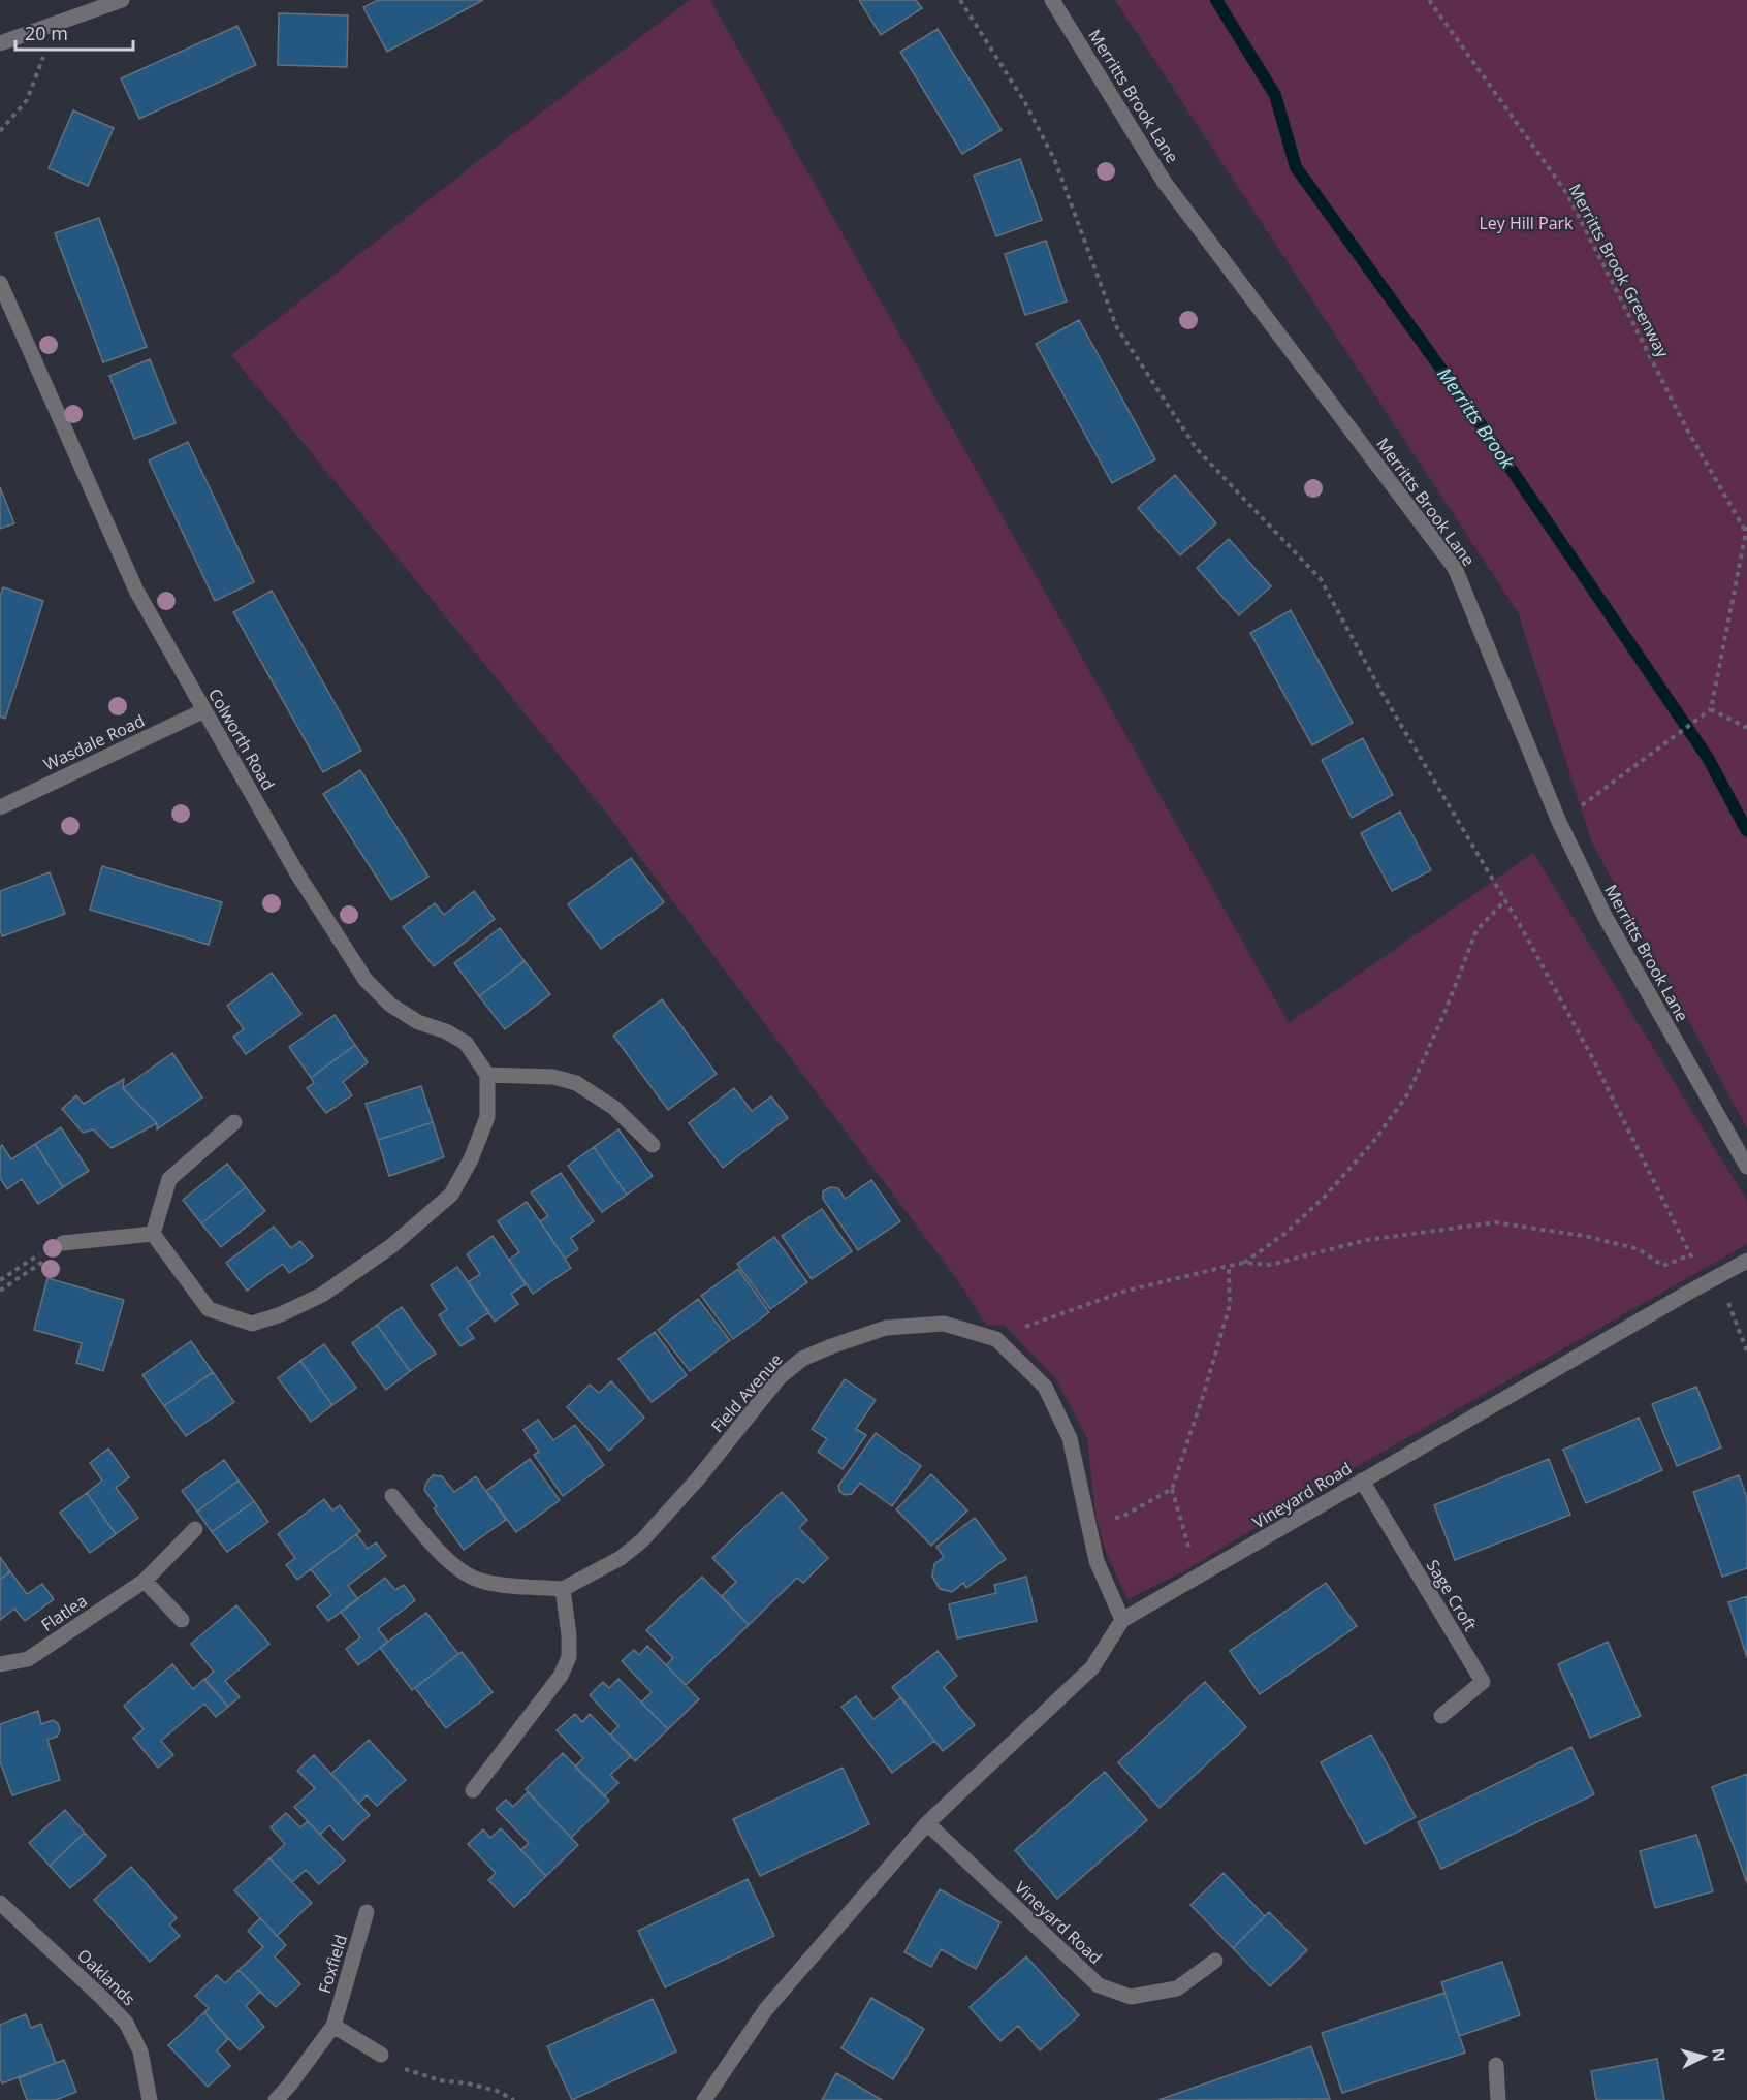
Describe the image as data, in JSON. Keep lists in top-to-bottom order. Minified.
{"streets":{"street":["Merritts Brook Lane","Colworth Road","Wasdale Road","Field Avenue","Vineyard Road","Sage Croft","Flatlea","Foxfield","Oaklands"],"path":["Merritts Brook Greenway"]},"crossings":[["Colworth Road","Wasdale Road"],["Field Avenue","Vineyard Road"],["Vineyard Road","Sage Croft"]],"water":["Merritts Brook"],"parks":["Ley Hill Park"],"scale_bar":"20 m","north":"right"}
